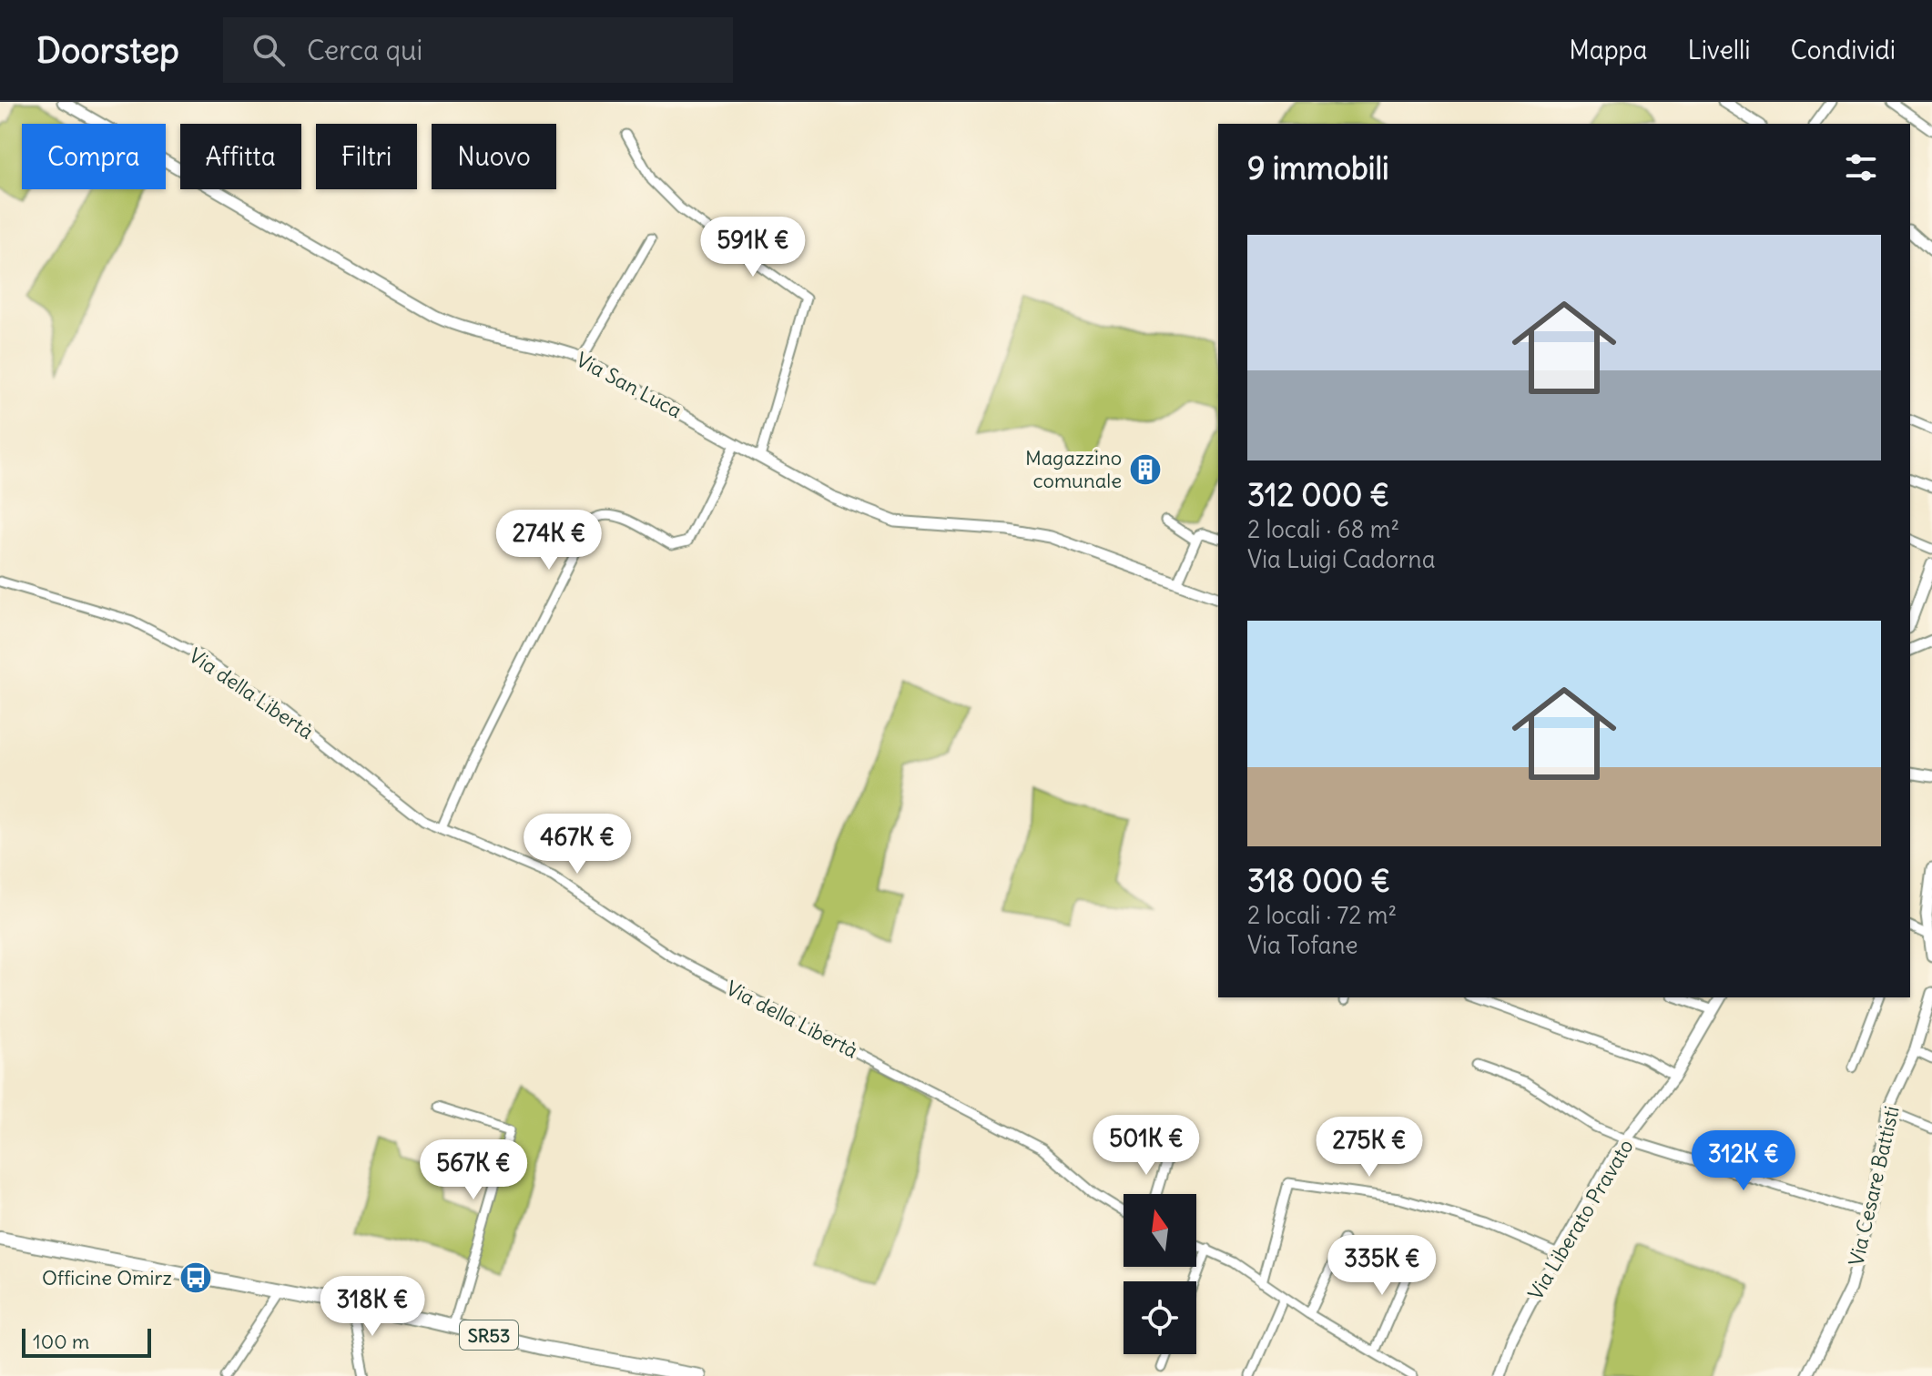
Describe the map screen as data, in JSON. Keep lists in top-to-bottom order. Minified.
{"streets":{"main road":["SR53"],"street":["Via San Luca","Via della Libertà","Via Cesare Battisti","Via Liberato Pravato"]},"places":{"building":["Magazzino comunale"],"bus stop":["Officine Omirz"]},"scale_bar":"100 m","north":"top","page":{"header":"Doorstep","search":"Cerca qui","nav":["Mappa","Livelli","Condividi"],"chip":["Compra","Affitta","Filtri","Nuovo"],"heading":"9 immobili","list":[{"name":"312 000 €","note":"2 locali · 68 m² · Via Luigi Cadorna"},{"name":"318 000 €","note":"2 locali · 72 m² · Via Tofane"}],"price":["591K €","274K €","467K €","501K €","275K €","312K €","567K €","335K €","318K €"],"scale":"100 m"}}
